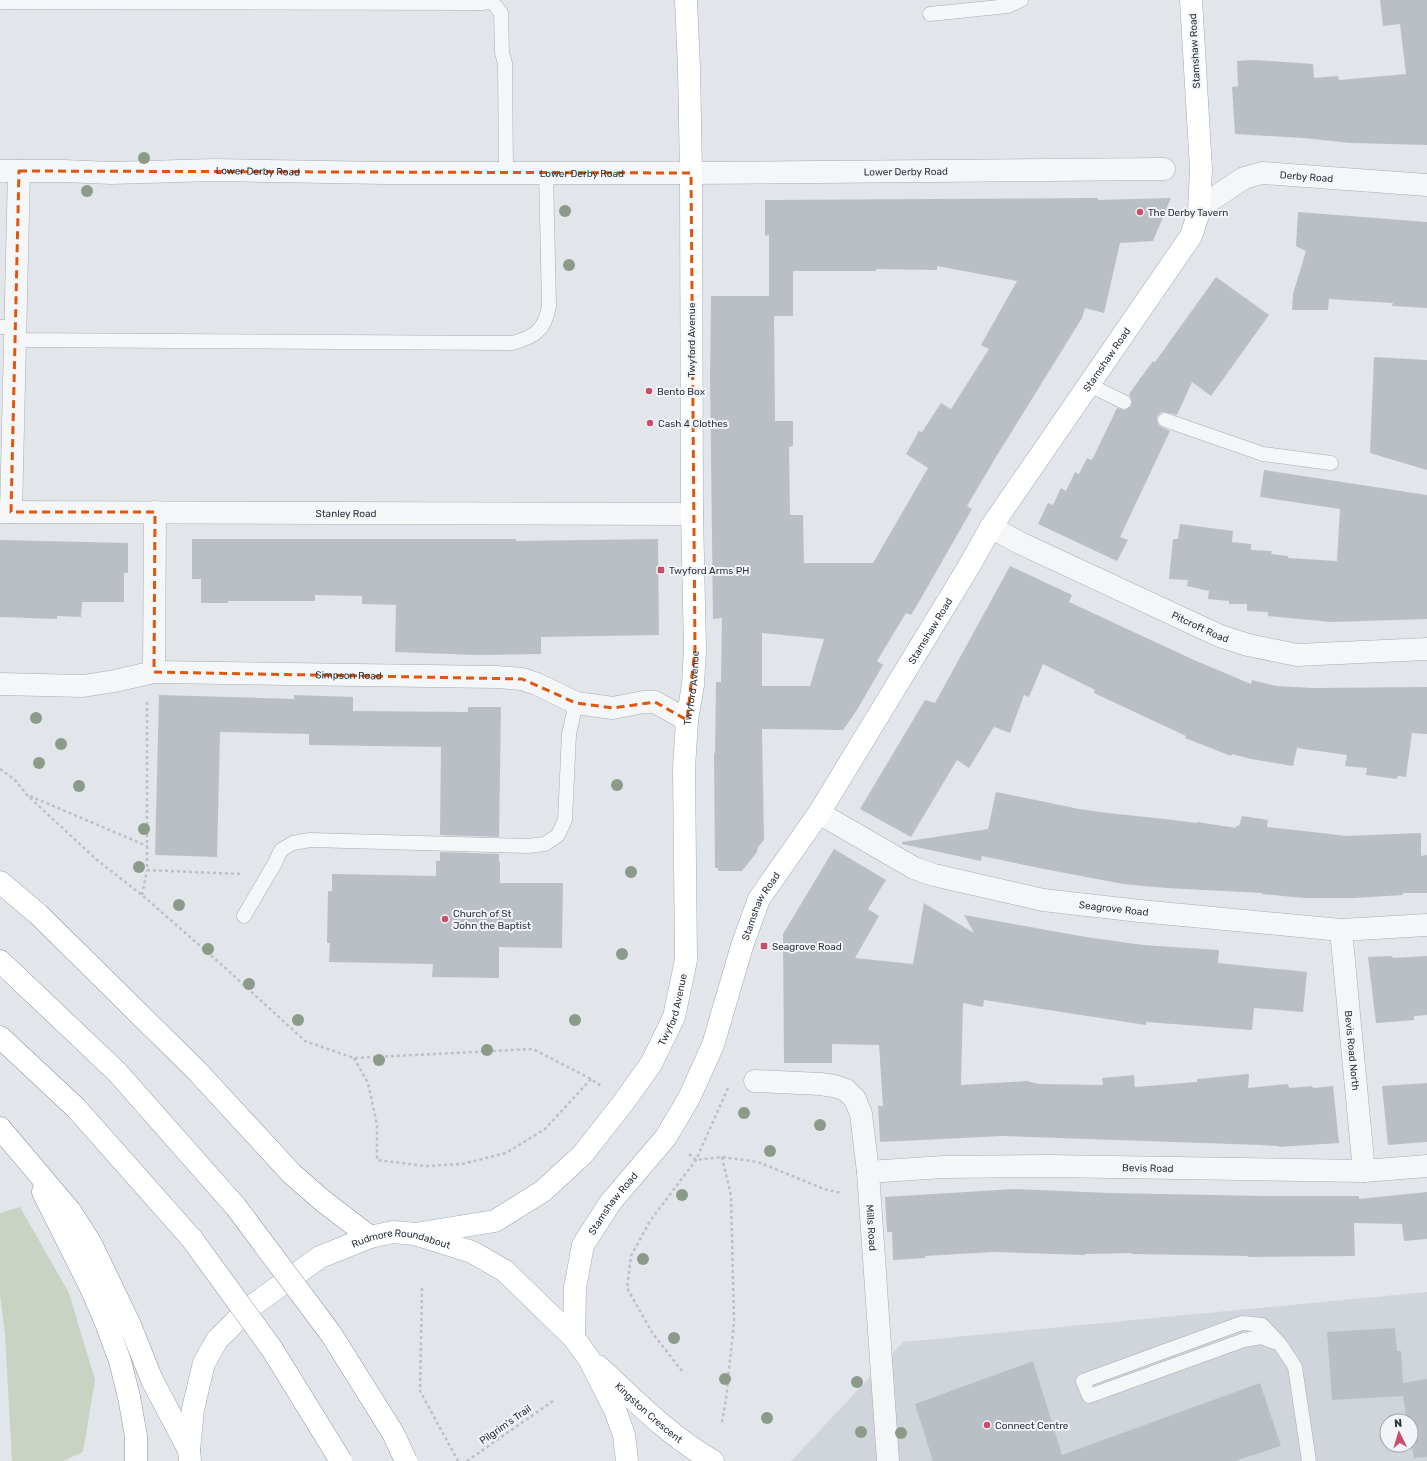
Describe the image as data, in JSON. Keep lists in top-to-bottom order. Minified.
{"streets":{"main road":["Stamshaw Road","Twyford Avenue","Rudmore Roundabout","Kingston Crescent"],"street":["Lower Derby Road","Derby Road","Stanley Road","Pitcroft Road","Simpson Road","Seagrove Road","Bevis Road North","Bevis Road","Mills Road"],"path":["Pilgrim's Trail"]},"crossings":[["Stamshaw Road","Derby Road"],["Stamshaw Road","Pitcroft Road"],["Stamshaw Road","Seagrove Road"],["Stamshaw Road","Rudmore Roundabout"],["Lower Derby Road","Twyford Avenue"],["Twyford Avenue","Stanley Road"],["Twyford Avenue","Simpson Road"],["Twyford Avenue","Rudmore Roundabout"],["Seagrove Road","Bevis Road North"],["Bevis Road North","Bevis Road"],["Bevis Road","Mills Road"],["Rudmore Roundabout","Kingston Crescent"]],"places":{"other":["The Derby Tavern","Bento Box","Cash 4 Clothes","Church of St John the Baptist","Connect Centre"],"transit":["Twyford Arms PH","Seagrove Road"]},"north":"top"}
